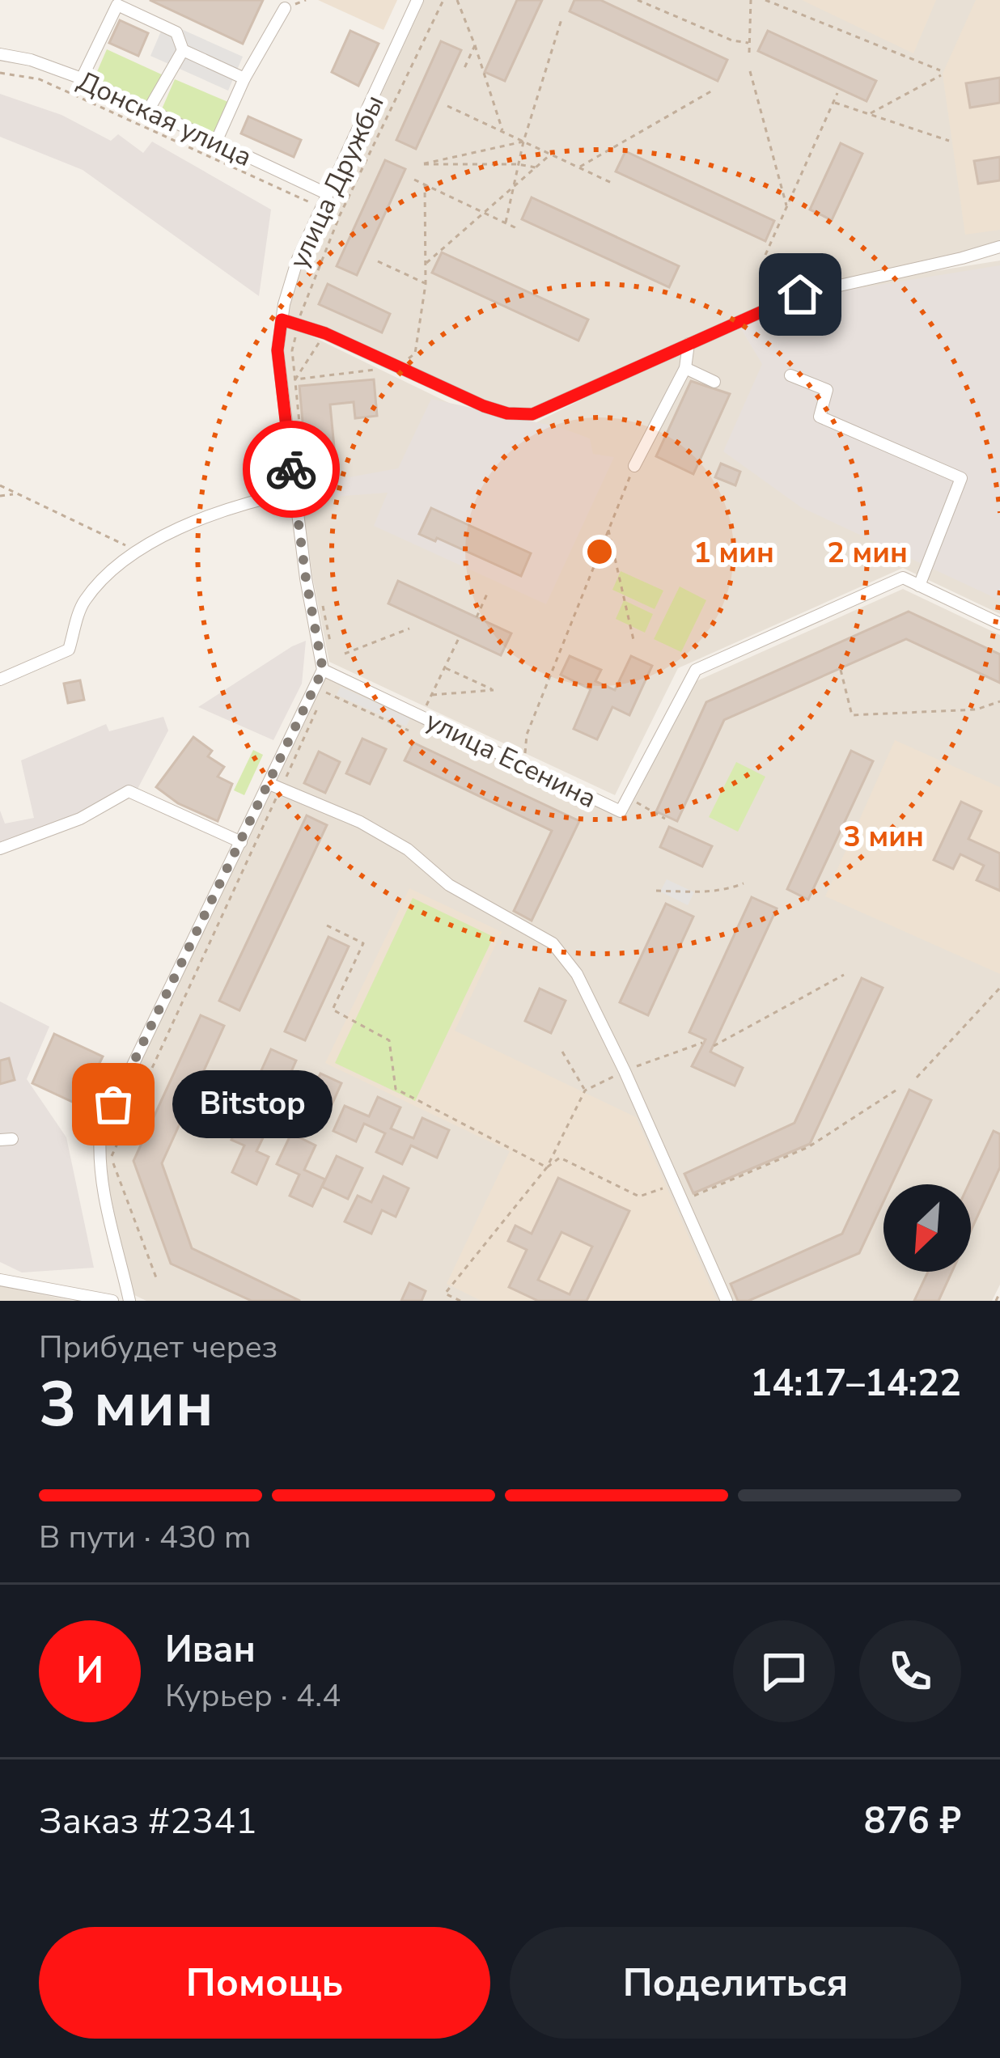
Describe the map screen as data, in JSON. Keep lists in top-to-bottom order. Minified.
{"streets":{"street":["Донская улица","улица Дружбы","улица Есенина"]},"crossings":[["Донская улица","улица Дружбы"],["улица Дружбы","улица Есенина"]],"places":["Bitstop"],"north":"bottom left","page":{"bubble":"Bitstop","heading":["3 мин","Прибудет через","14:17–14:22"],"panel":["Иван","Курьер · 4.4","Заказ #2341","876 ₽"],"bar":"В пути · 430 m","round":"И","buttons":["Помощь","Поделиться"]},"rings":["1 мин","2 мин","3 мин"]}
